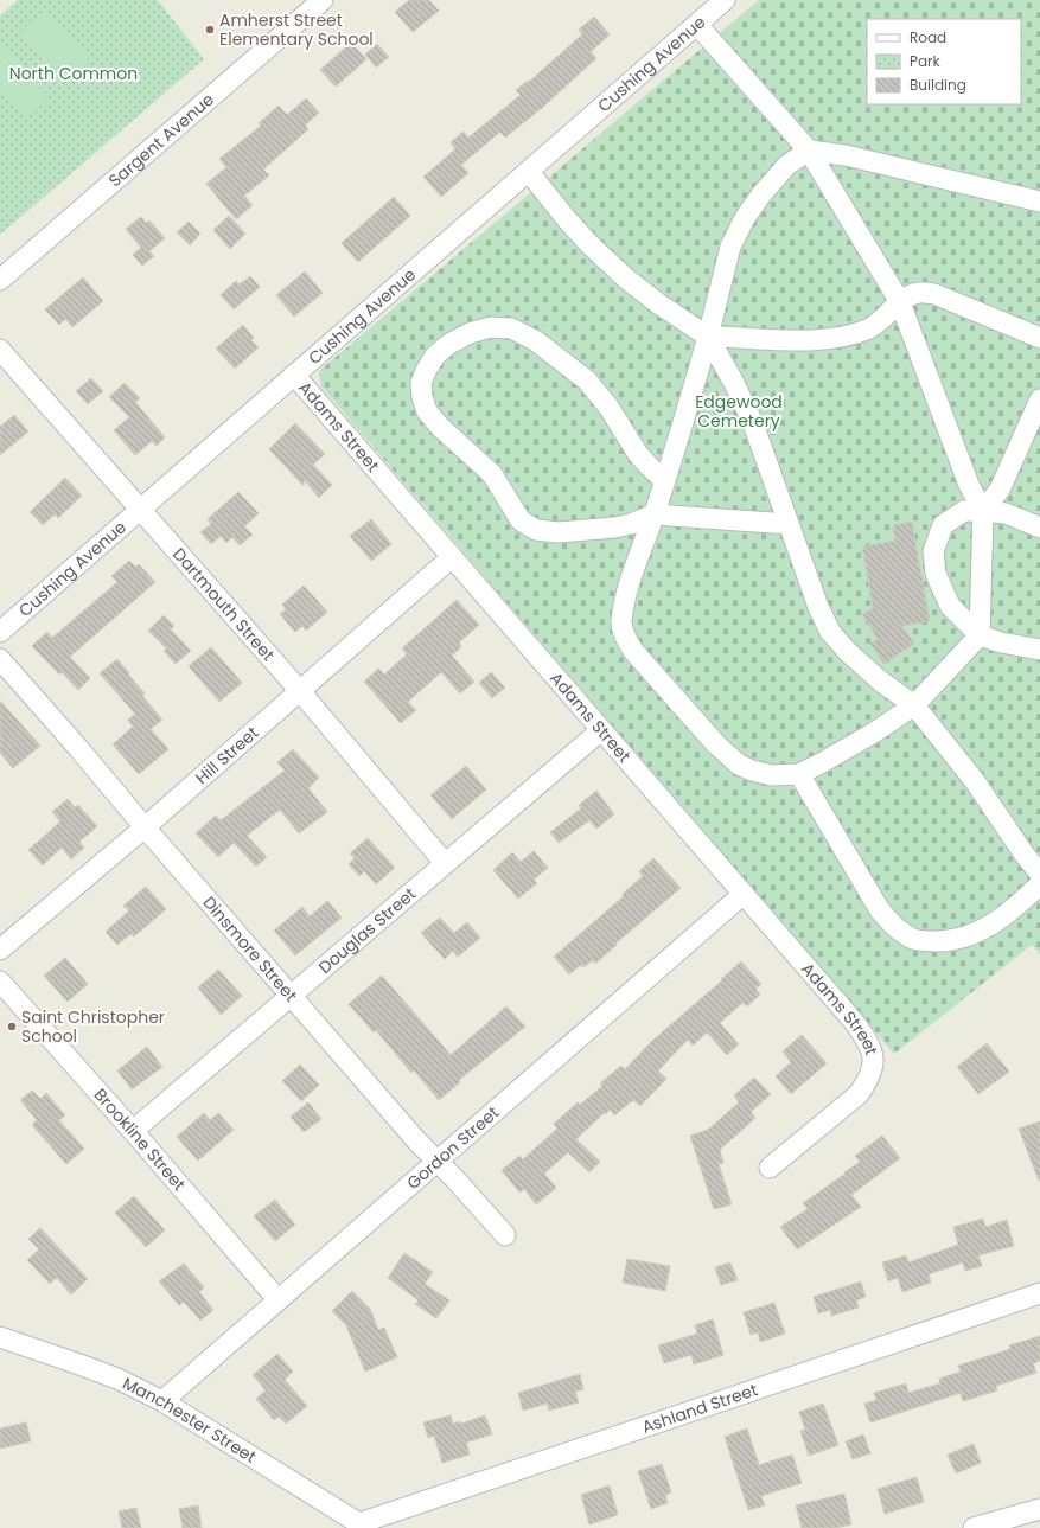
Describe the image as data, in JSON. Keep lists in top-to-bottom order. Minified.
{"streets":{"street":["Cushing Avenue","Sargent Avenue","Adams Street","Dartmouth Street","Hill Street","Douglas Street","Dinsmore Street","Brookline Street","Gordon Street","Ashland Street","Manchester Street"]},"crossings":[["Cushing Avenue","Adams Street"],["Cushing Avenue","Dartmouth Street"],["Adams Street","Hill Street"],["Adams Street","Douglas Street"],["Adams Street","Gordon Street"],["Dartmouth Street","Hill Street"],["Dartmouth Street","Douglas Street"],["Hill Street","Dinsmore Street"],["Douglas Street","Dinsmore Street"],["Douglas Street","Brookline Street"],["Dinsmore Street","Gordon Street"],["Brookline Street","Gordon Street"],["Gordon Street","Manchester Street"],["Ashland Street","Manchester Street"]],"parks":["North Common","Edgewood Cemetery"],"places":["Amherst Street Elementary School","Saint Christopher School"],"legend":["Road","Park","Building"]}
